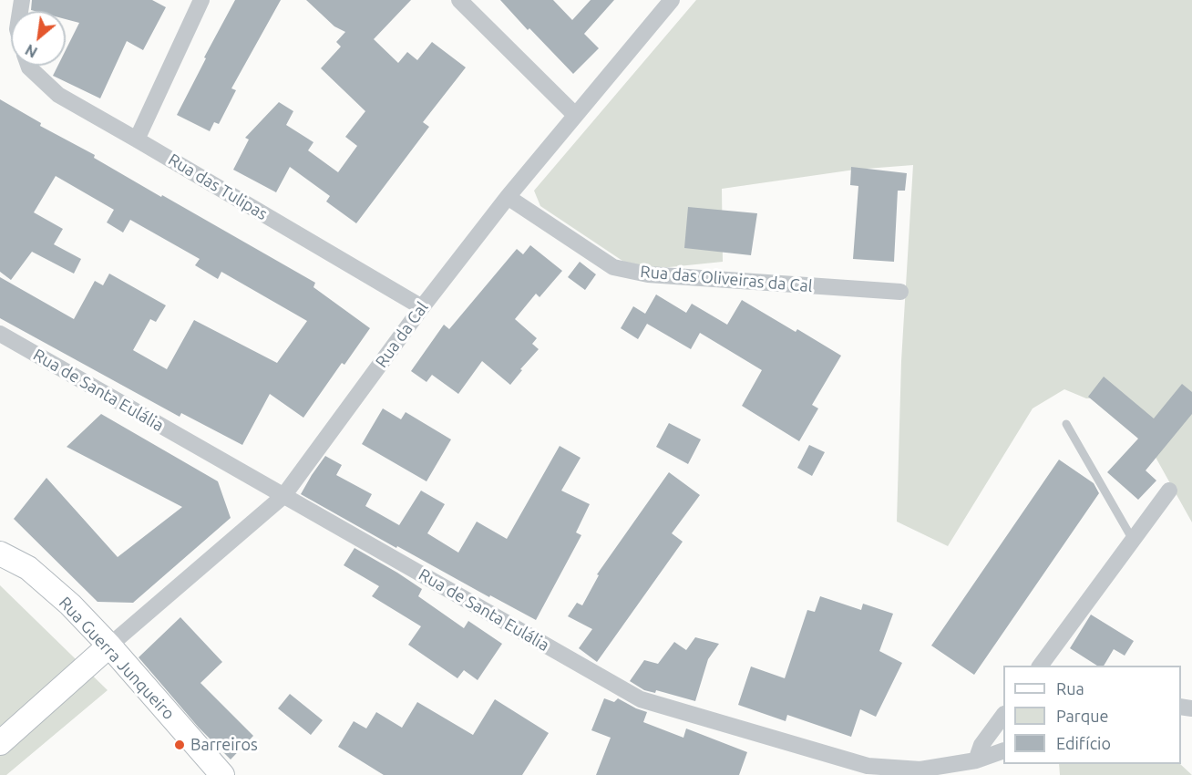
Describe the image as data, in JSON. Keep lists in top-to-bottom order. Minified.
{"streets":{"street":["Rua das Tulipas","Rua das Oliveiras da Cal","Rua da Cal","Rua de Santa Eulália","Rua Guerra Junqueiro"]},"crossings":[["Rua das Tulipas","Rua da Cal"],["Rua das Oliveiras da Cal","Rua da Cal"],["Rua da Cal","Rua de Santa Eulália"],["Rua da Cal","Rua Guerra Junqueiro"]],"places":["Barreiros"],"legend":["Rua","Parque","Edifício"],"north":"bottom left"}
